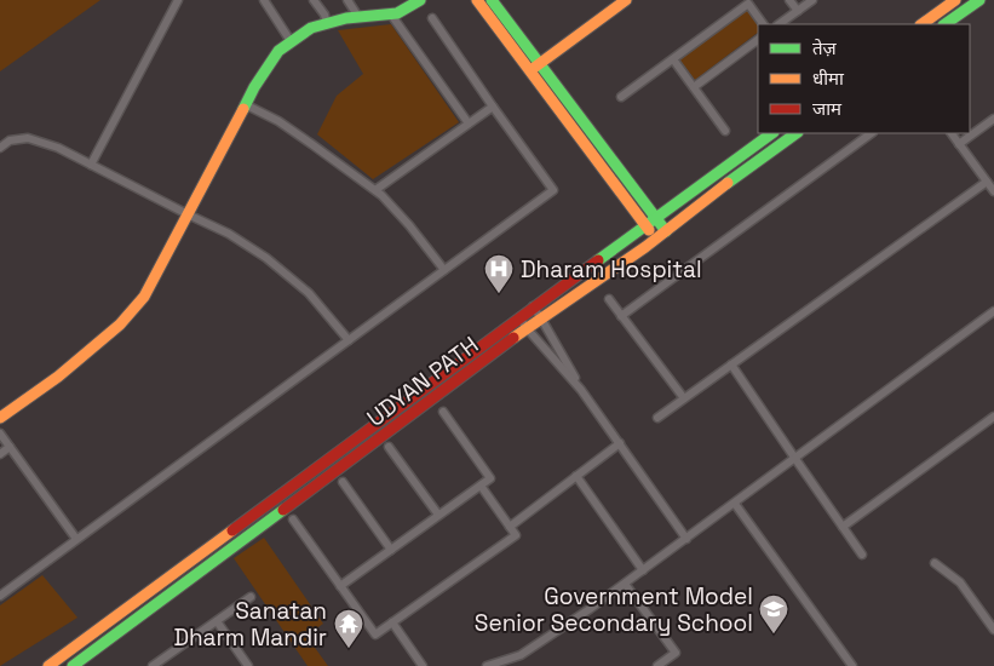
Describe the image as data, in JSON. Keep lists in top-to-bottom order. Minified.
{"streets":{"main road":["UDYAN PATH"]},"places":{"hospital":["Dharam Hospital"],"school or university":["Government Model Senior Secondary School"],"temple":["Sanatan Dharm Mandir"]},"legend":["तेज़","धीमा","जाम"]}
